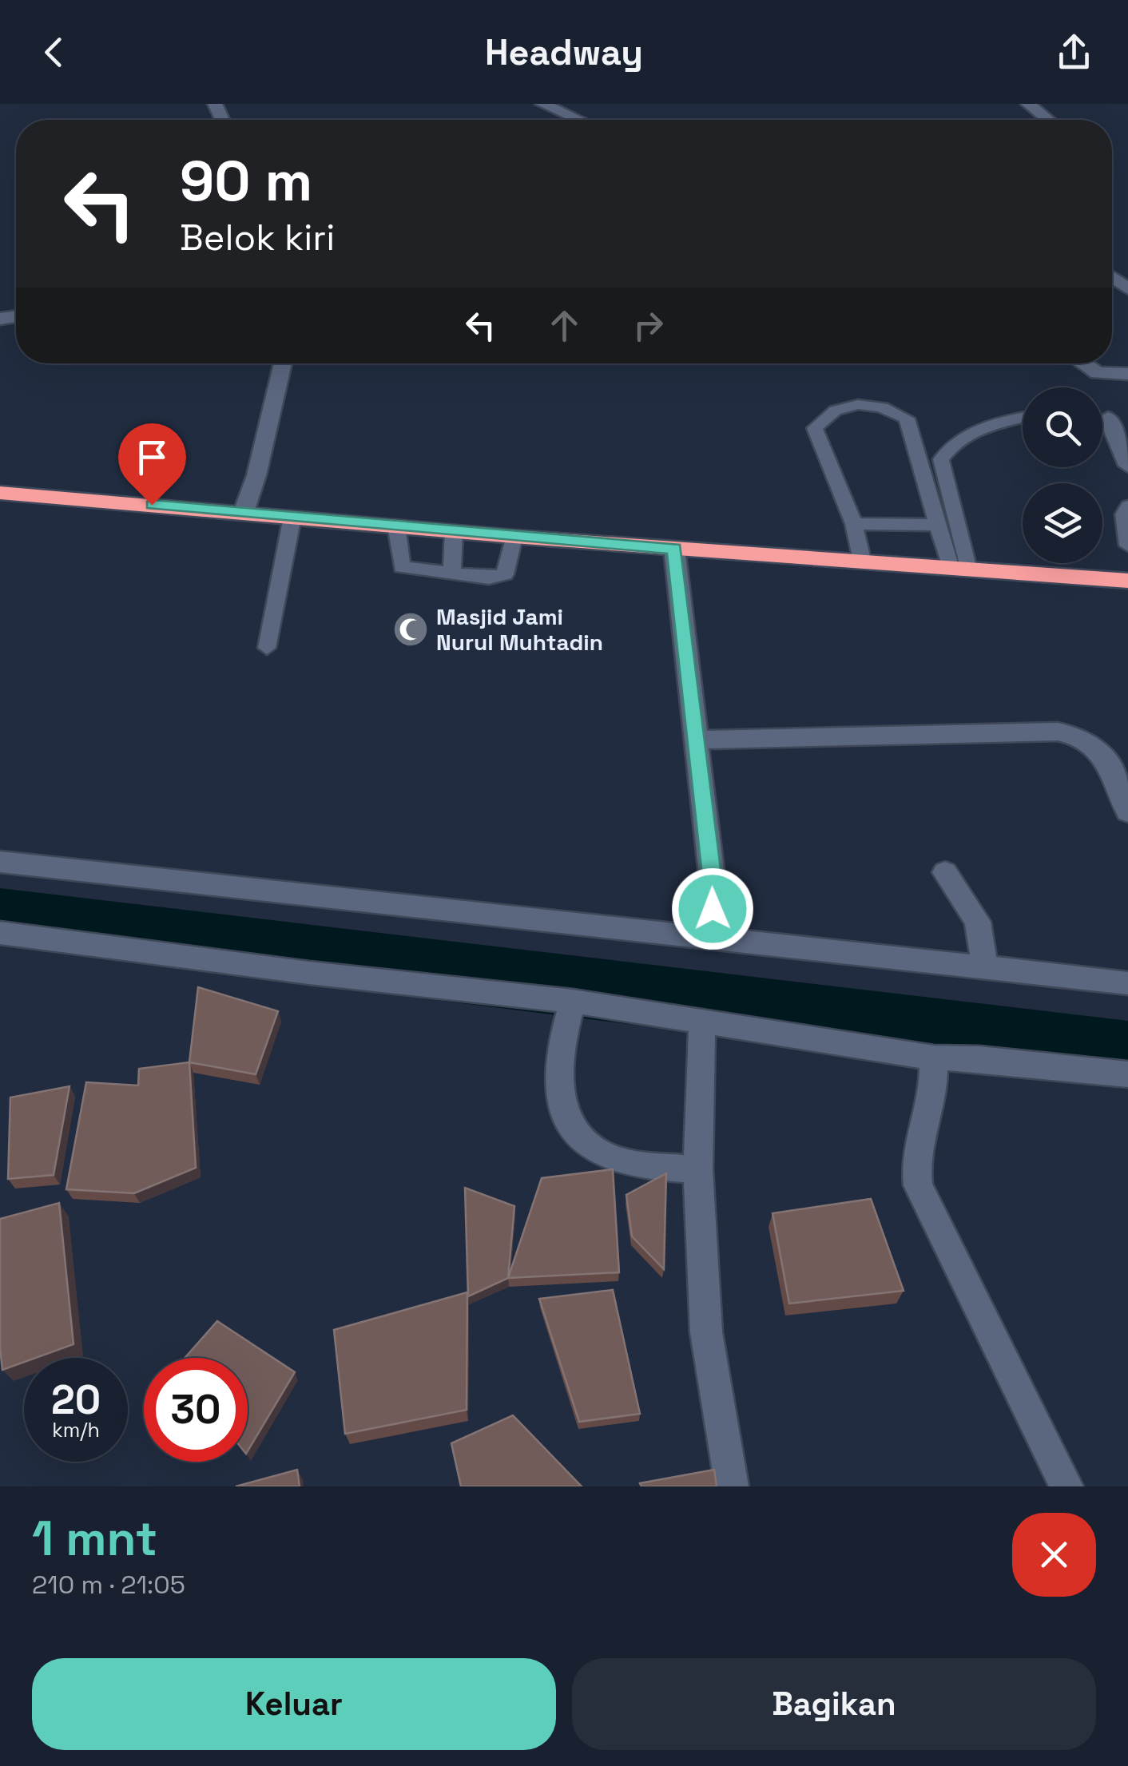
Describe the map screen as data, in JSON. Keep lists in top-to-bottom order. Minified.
{"places":{"mosque":["Masjid Jami Nurul Muhtadin"]},"page":{"header":"Headway","turn":["90 m","Belok kiri"],"speed":"20 km/h","limit":"30","heading":["1 mnt","210 m · 21:05"],"buttons":["Keluar","Bagikan"]}}
